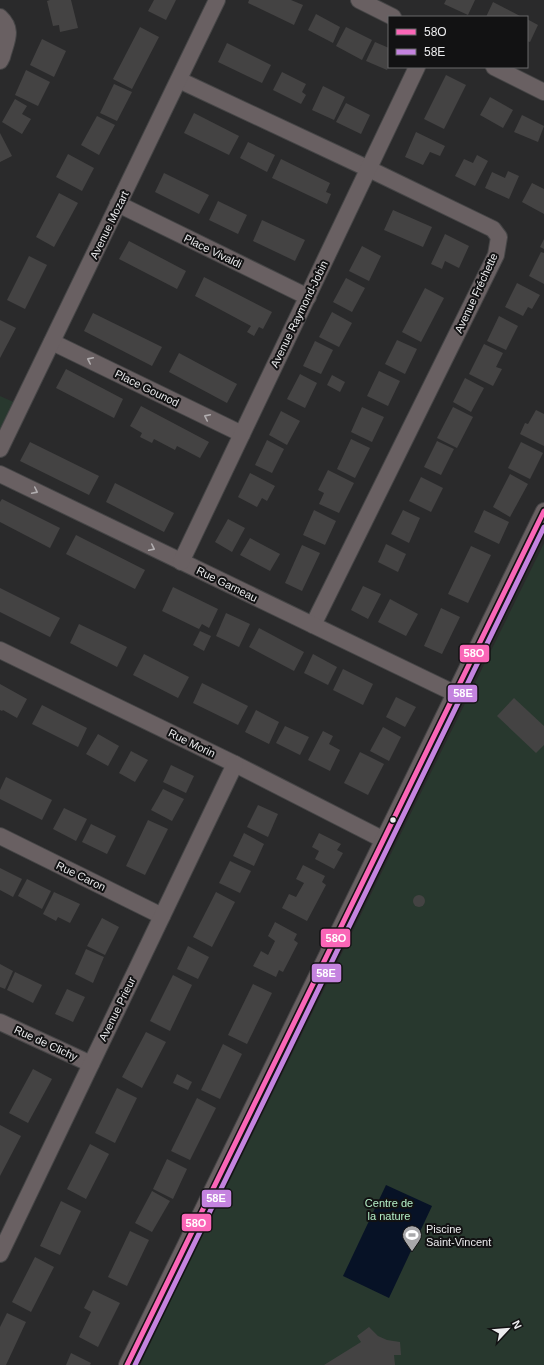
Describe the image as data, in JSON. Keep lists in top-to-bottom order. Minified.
{"streets":{"street":["Avenue Mozart","Place Vivaldi","Avenue Fréchette","Avenue Raymond-Jobin","Place Gounod","Rue Garneau","Rue Morin","Rue Caron","Avenue Prieur","Rue de Clichy"]},"crossings":[["Avenue Mozart","Place Vivaldi"],["Avenue Mozart","Avenue Fréchette"],["Avenue Mozart","Place Gounod"],["Place Vivaldi","Avenue Raymond-Jobin"],["Avenue Fréchette","Avenue Raymond-Jobin"],["Avenue Fréchette","Rue Garneau"],["Avenue Raymond-Jobin","Place Gounod"],["Avenue Raymond-Jobin","Rue Garneau"],["Rue Morin","Avenue Prieur"],["Rue Caron","Avenue Prieur"],["Avenue Prieur","Rue de Clichy"]],"one_way":["Place Gounod","Rue Garneau"],"parks":["Centre de la nature"],"places":{"sports":["Piscine Saint-Vincent"]},"lines":["transit line 58O","transit line 58E"],"legend":["58O","58E"],"north":"top right"}
